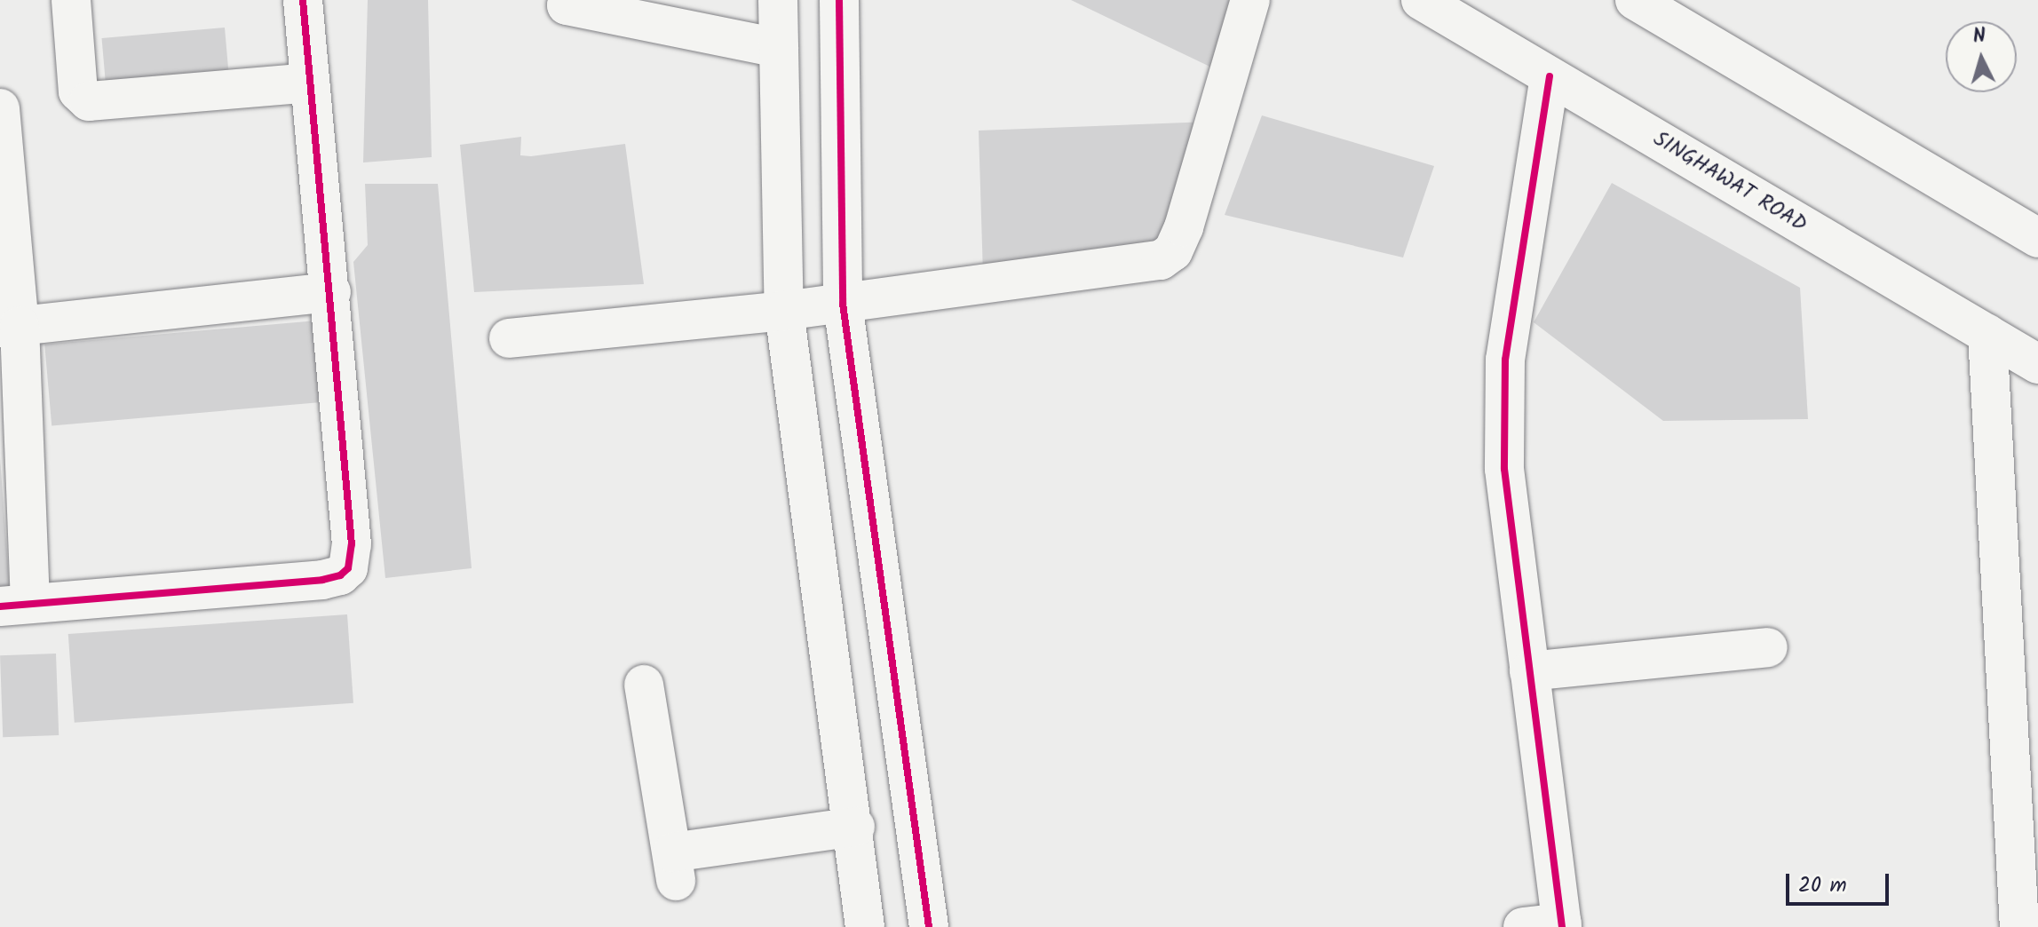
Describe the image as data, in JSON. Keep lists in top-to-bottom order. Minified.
{"streets":{"street":["SINGHAWAT ROAD"]},"scale_bar":"20 m","north":"top"}
